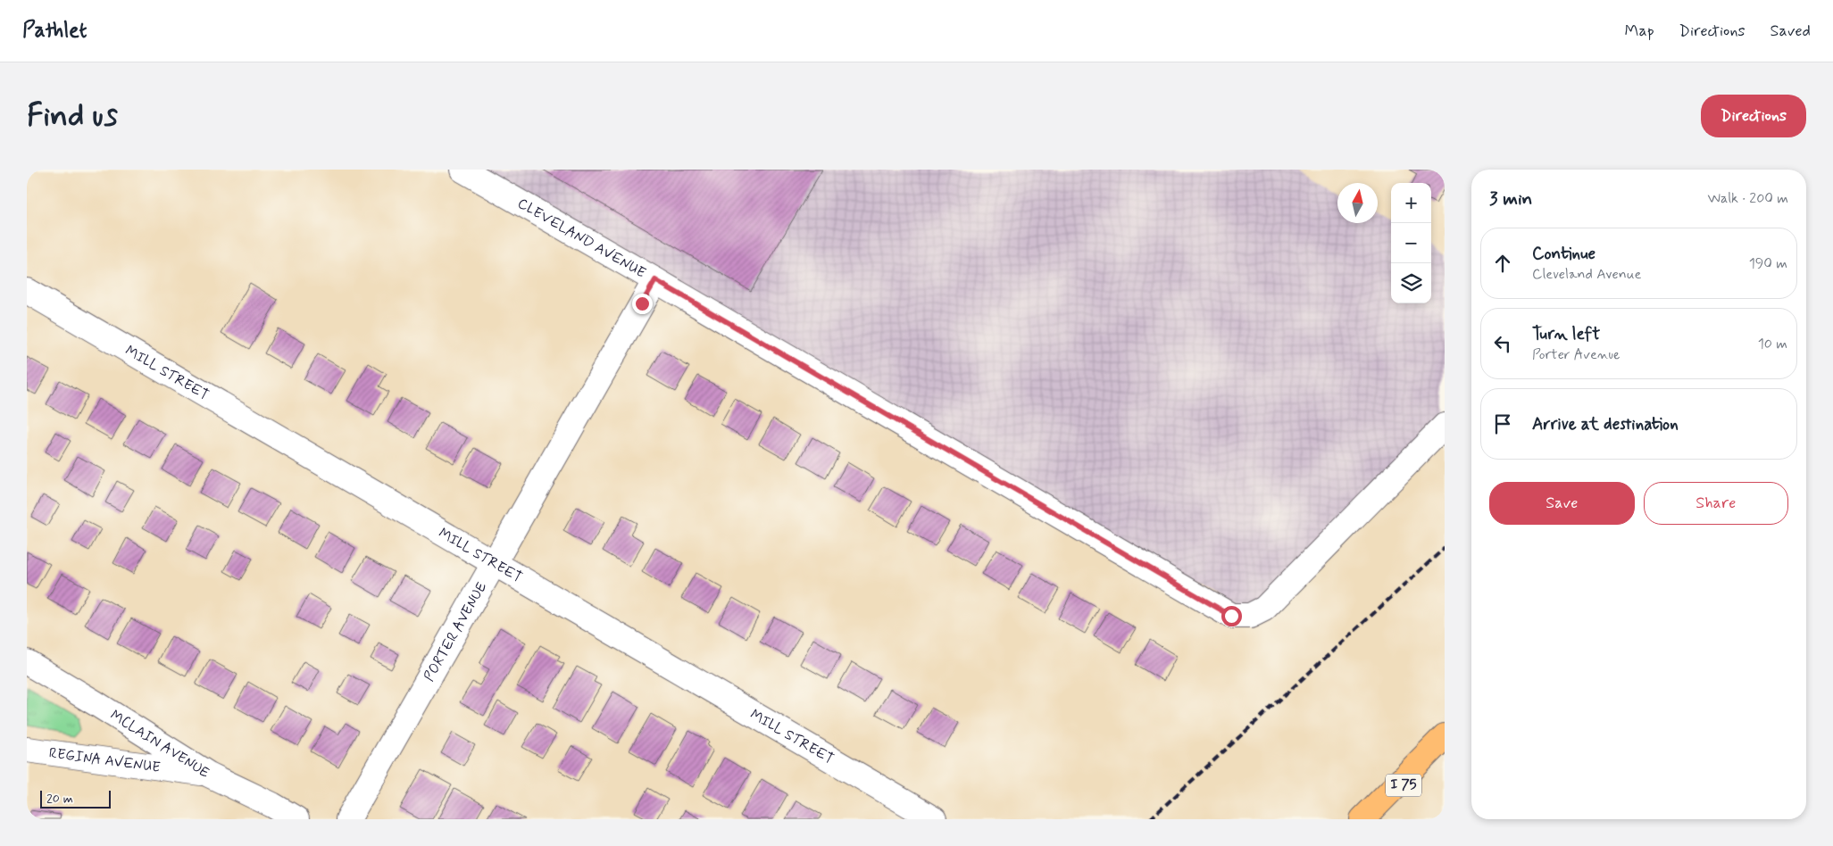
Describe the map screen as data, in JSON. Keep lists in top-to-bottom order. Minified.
{"streets":{"highway":["I 75"],"street":["CLEVELAND AVENUE","MILL STREET","PORTER AVENUE","MCLAIN AVENUE","REGINA AVENUE"]},"crossings":[["CLEVELAND AVENUE","PORTER AVENUE"],["MILL STREET","PORTER AVENUE"],["MCLAIN AVENUE","REGINA AVENUE"]],"scale_bar":"20 m","north":"top","page":{"header":"Pathlet","nav":["Map","Directions","Saved"],"buttons":["Directions",["Save","Share"]],"title":"Find us","heading":["3 min","Walk · 200 m"],"map_buttons":["+","−"],"list":[["Continue","Cleveland Avenue","190 m"],["Turn left","Porter Avenue","10 m"],"Arrive at destination"],"scale":"20 m"}}
